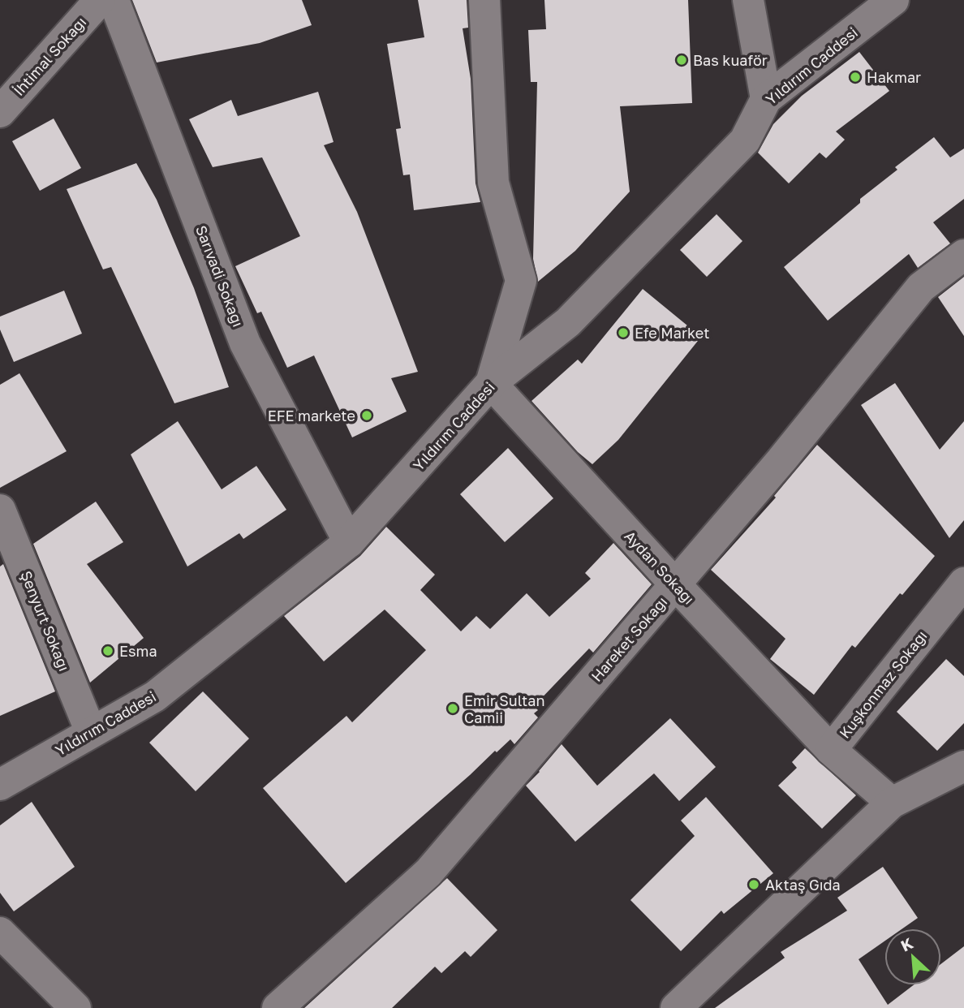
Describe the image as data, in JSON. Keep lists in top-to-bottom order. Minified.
{"streets":{"street":["İhtimal Sokağı","Yıldırım Caddesi","Sarıvadi Sokağı","Aydan Sokağı","Şenyurt Sokağı","Hareket Sokağı","Kuşkonmaz Sokağı"]},"crossings":[["Yıldırım Caddesi","Sarıvadi Sokağı"],["Yıldırım Caddesi","Aydan Sokağı"],["Yıldırım Caddesi","Şenyurt Sokağı"],["Aydan Sokağı","Hareket Sokağı"],["Aydan Sokağı","Kuşkonmaz Sokağı"]],"places":["Bas kuaför","Hakmar","Efe Market","EFE markete","Esma","Emir Sultan Camii","Aktaş Gıda"],"north":"top left"}
